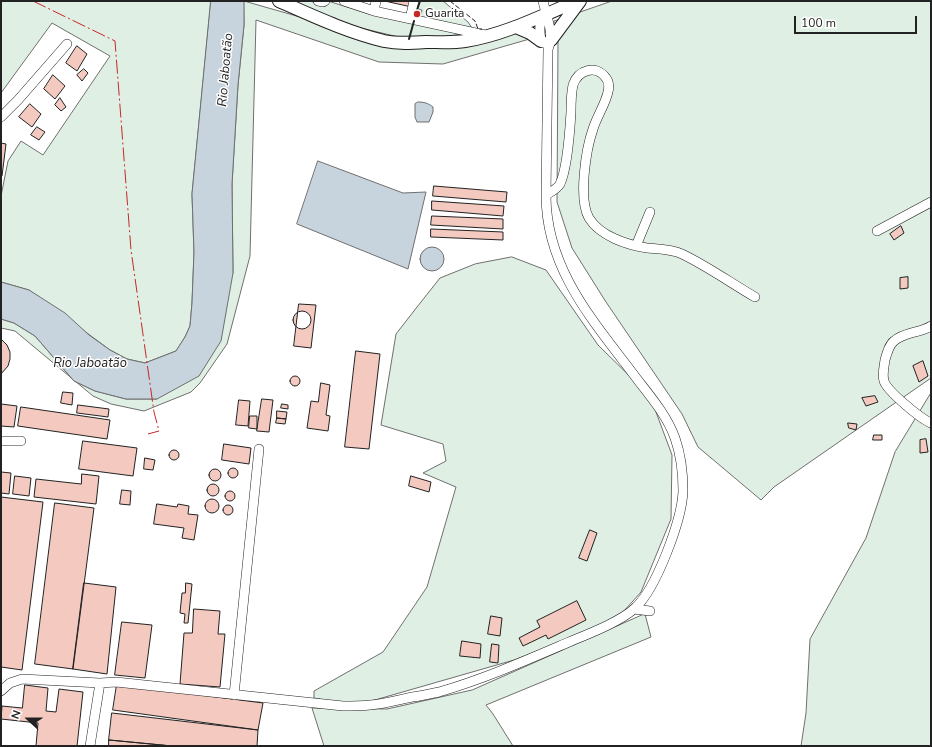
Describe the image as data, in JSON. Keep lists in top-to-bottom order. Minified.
{"water":["Rio Jaboatão"],"places":["Guarita"],"scale_bar":"100 m","north":"left"}
